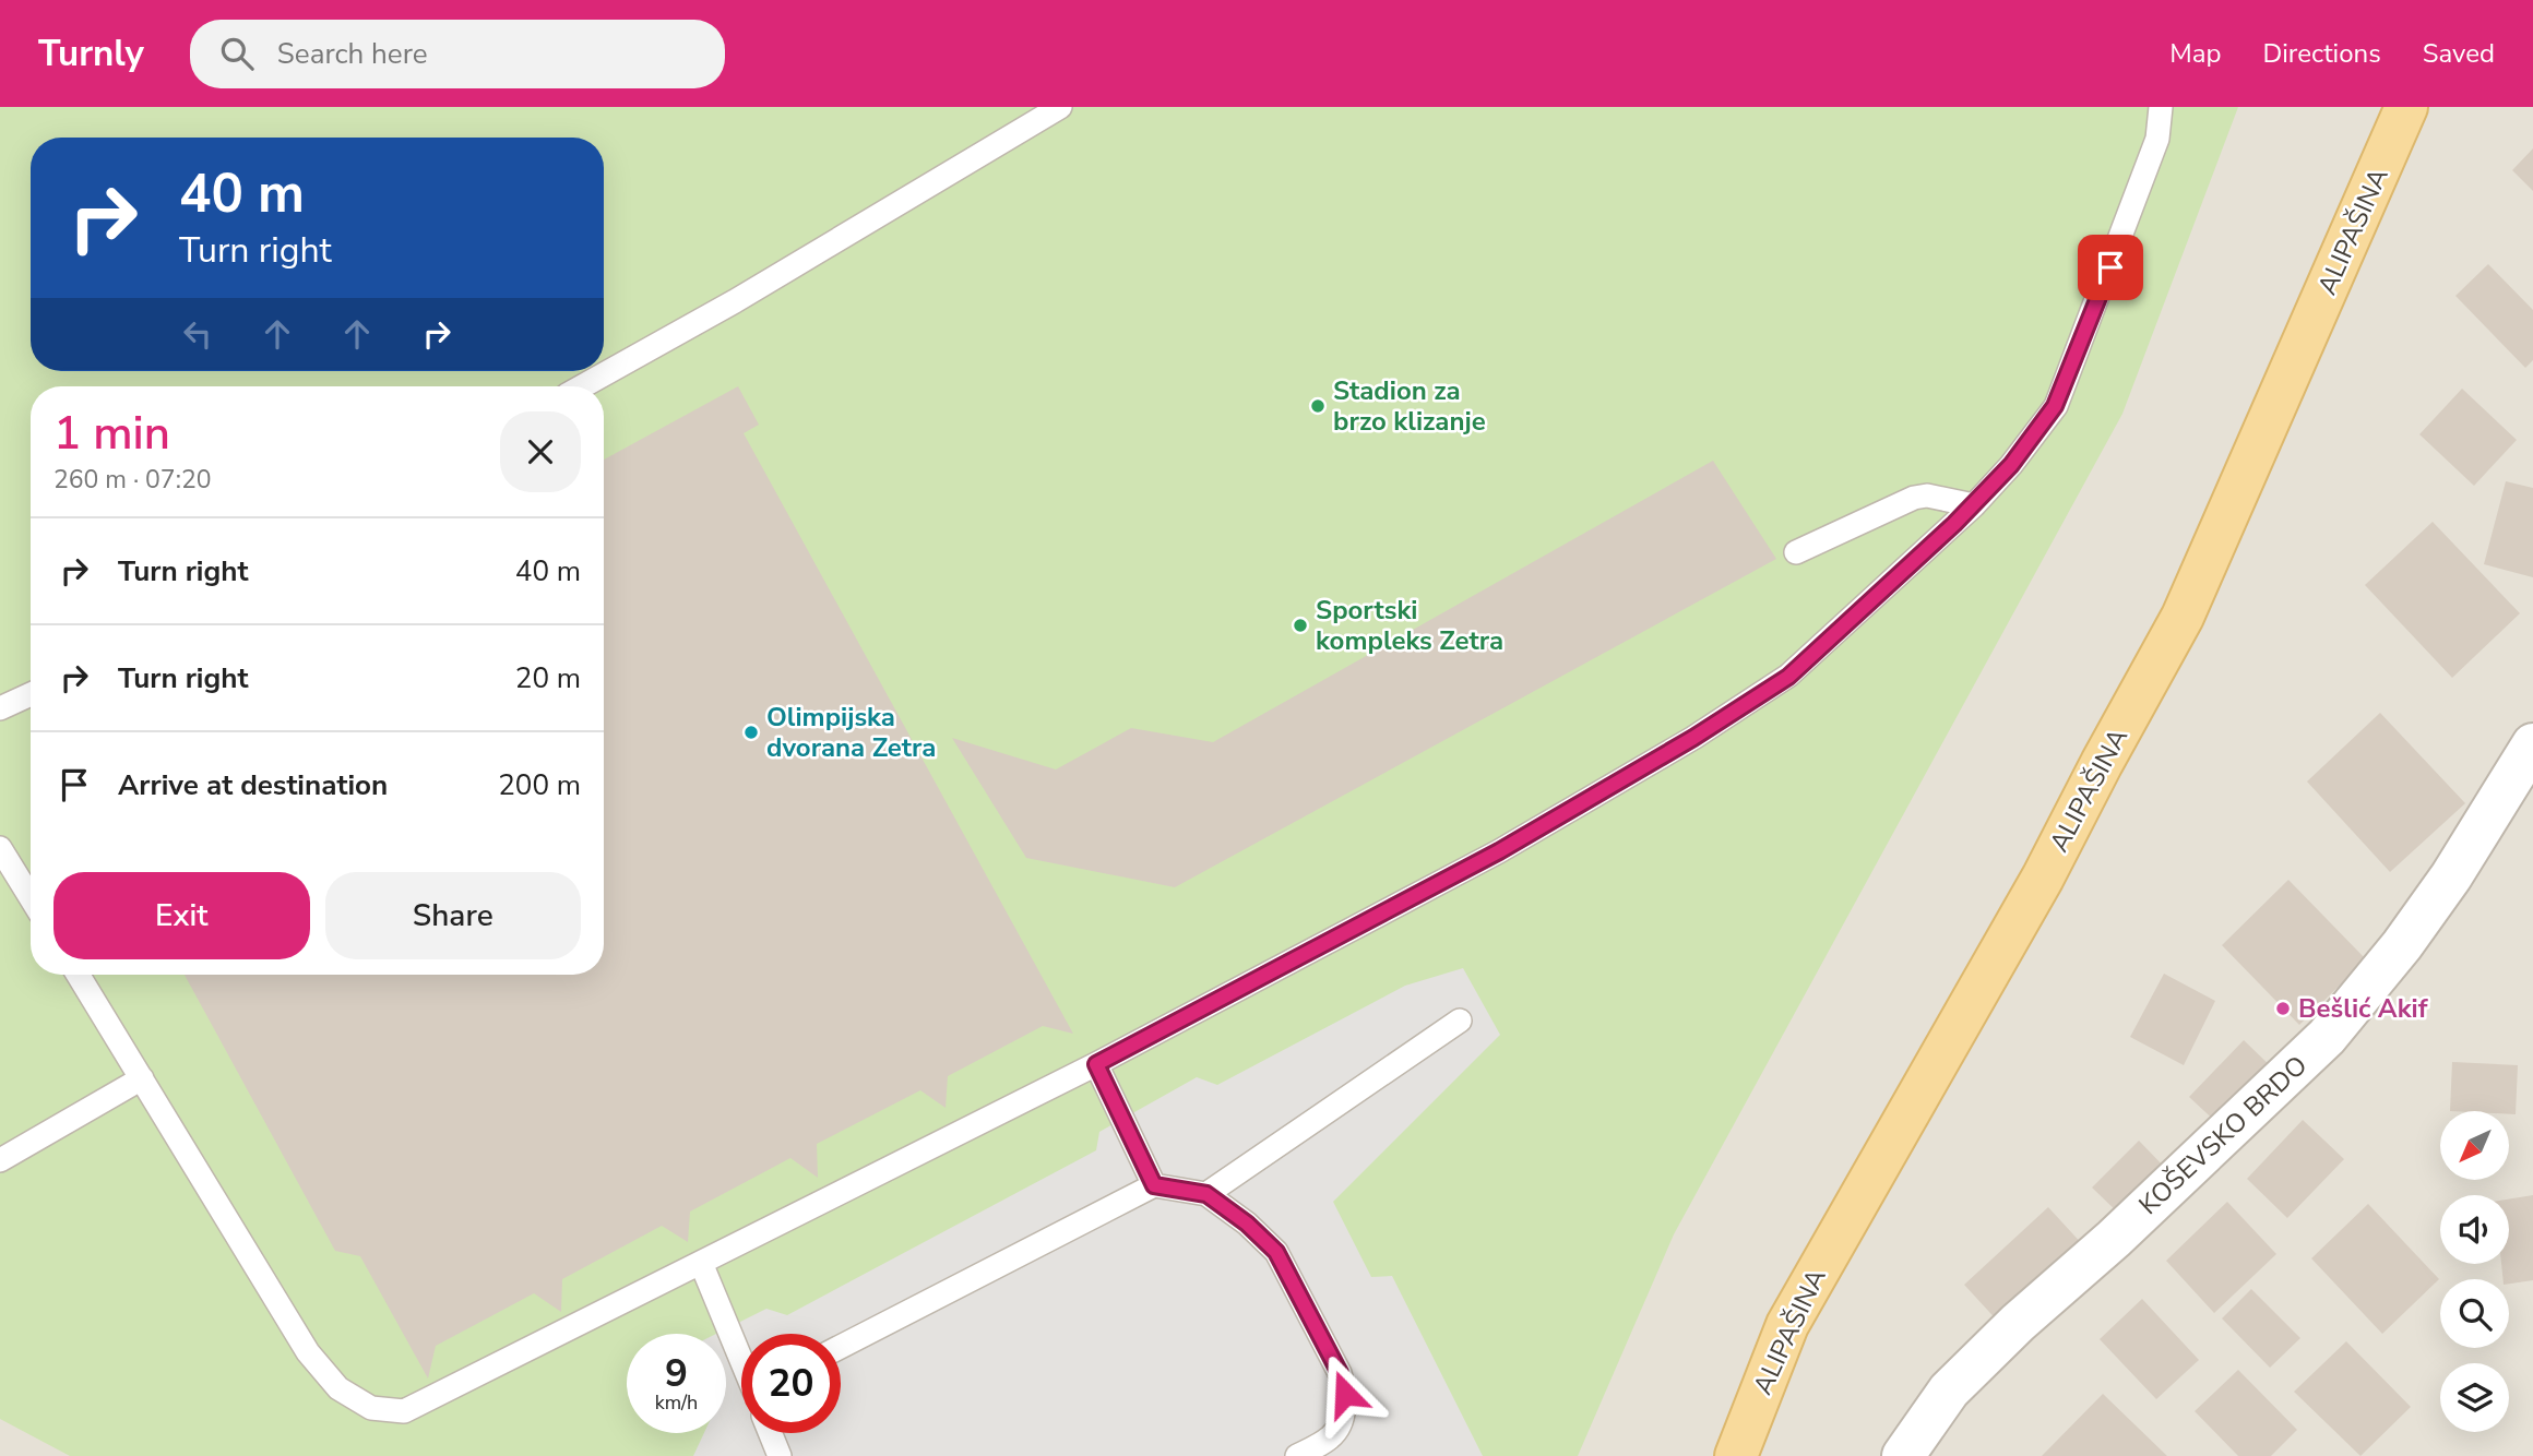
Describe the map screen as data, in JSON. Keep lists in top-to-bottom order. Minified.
{"streets":{"main road":["ALIPAŠINA"],"street":["KOŠEVSKO BRDO"]},"places":["Stadion za brzo klizanje","Sportski kompleks Zetra","Olimpijska dvorana Zetra","Bešlić Akif"],"north":"bottom left","page":{"header":"Turnly","search":"Search here","nav":["Map","Directions","Saved"],"turn":["40 m","Turn right"],"heading":["1 min","260 m · 07:20"],"list":[{"name":"Turn right","value":"40 m"},{"name":"Turn right","value":"20 m"},{"name":"Arrive at destination","value":"200 m"}],"buttons":["Exit","Share"],"speed":"9 km/h","limit":"20"}}
